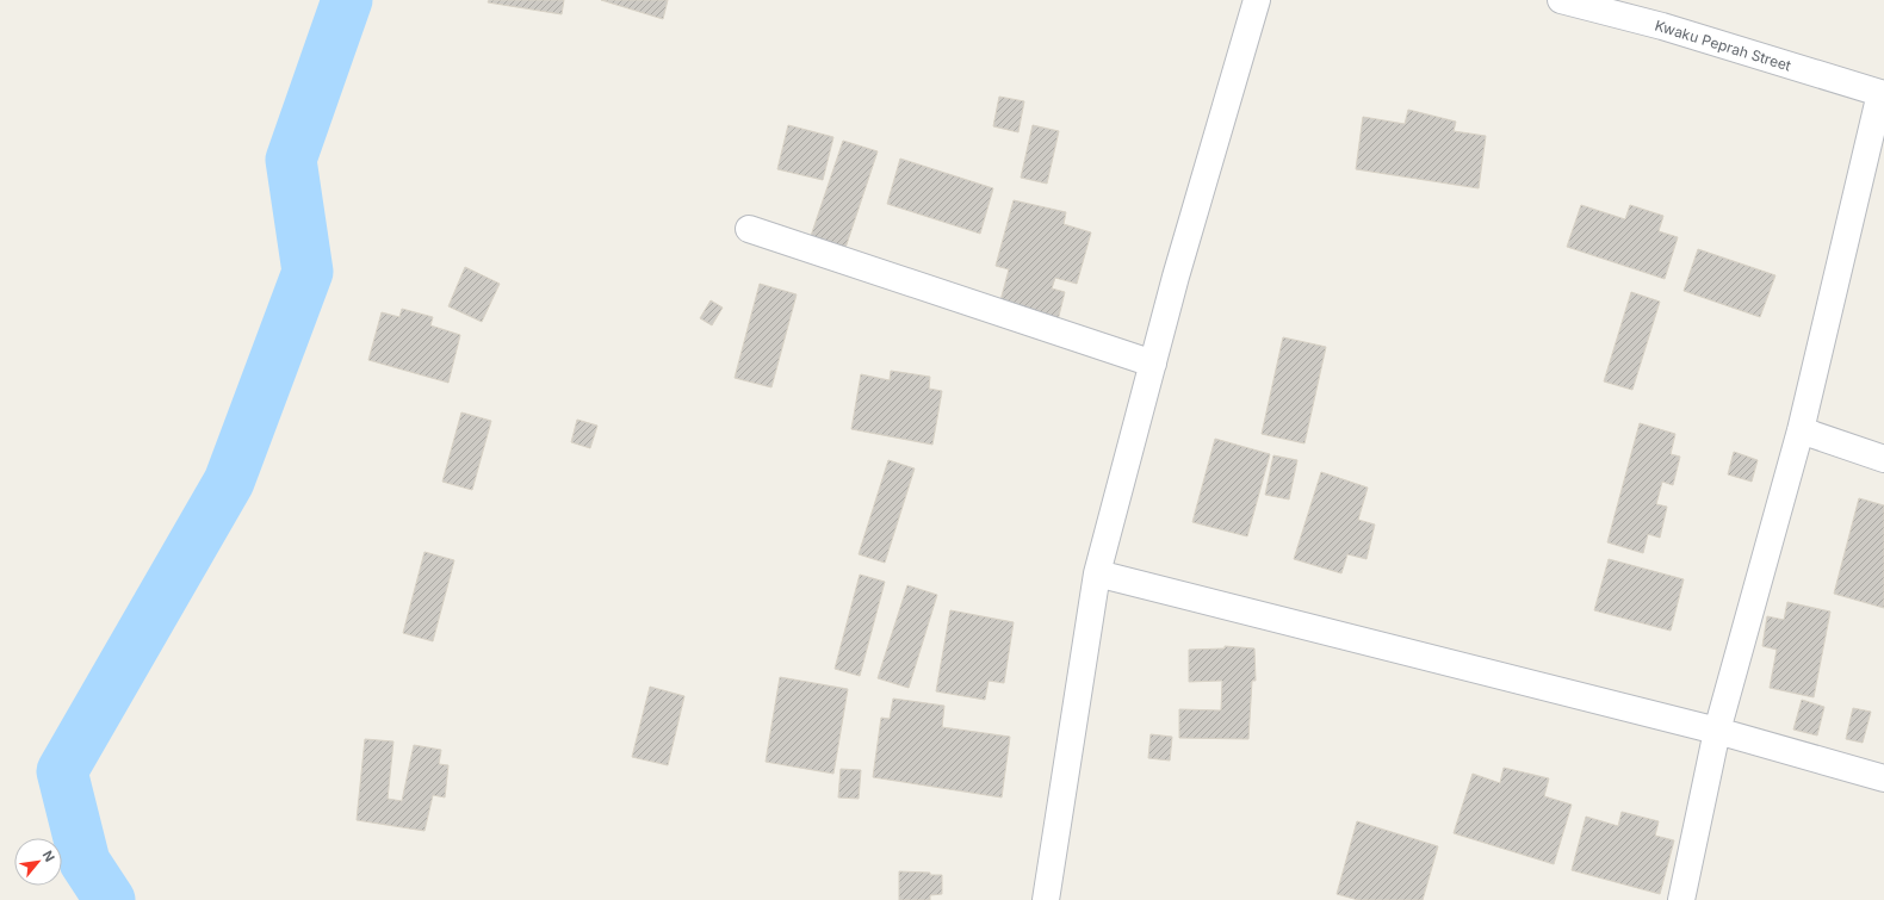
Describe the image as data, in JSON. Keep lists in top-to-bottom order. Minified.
{"streets":{"street":["Kwaku Peprah Street"]},"north":"top right"}
